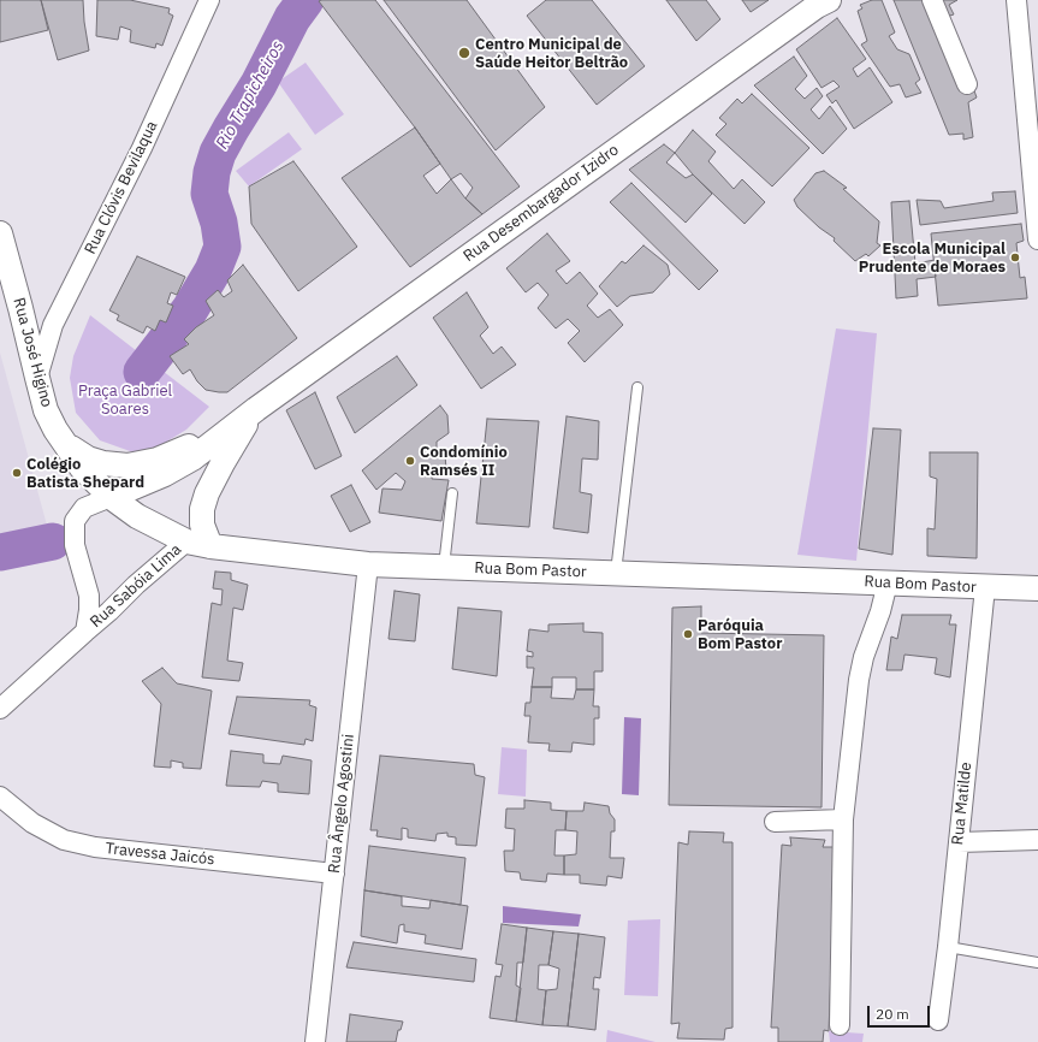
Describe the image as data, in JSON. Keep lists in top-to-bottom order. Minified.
{"streets":{"street":["Rua Clóvis Bevilaqua","Rua Desembargador Izidro","Rua José Higino","Rua Bom Pastor","Rua Sabóia Lima","Rua Ângelo Agostini","Rua Matilde","Travessa Jaicós"]},"crossings":[["Rua Clóvis Bevilaqua","Rua José Higino"],["Rua Desembargador Izidro","Rua José Higino"],["Rua Desembargador Izidro","Rua Bom Pastor"],["Rua Desembargador Izidro","Rua Sabóia Lima"],["Rua José Higino","Rua Bom Pastor"],["Rua Bom Pastor","Rua Sabóia Lima"],["Rua Bom Pastor","Rua Ângelo Agostini"],["Rua Bom Pastor","Rua Matilde"],["Rua Ângelo Agostini","Travessa Jaicós"]],"water":["Rio Trapicheiros"],"parks":["Praça Gabriel Soares"],"places":["Centro Municipal de Saúde Heitor Beltrão","Escola Municipal Prudente de Moraes","Condomínio Ramsés II","Colégio Batista Shepard","Paróquia Bom Pastor"],"scale_bar":"20 m"}
